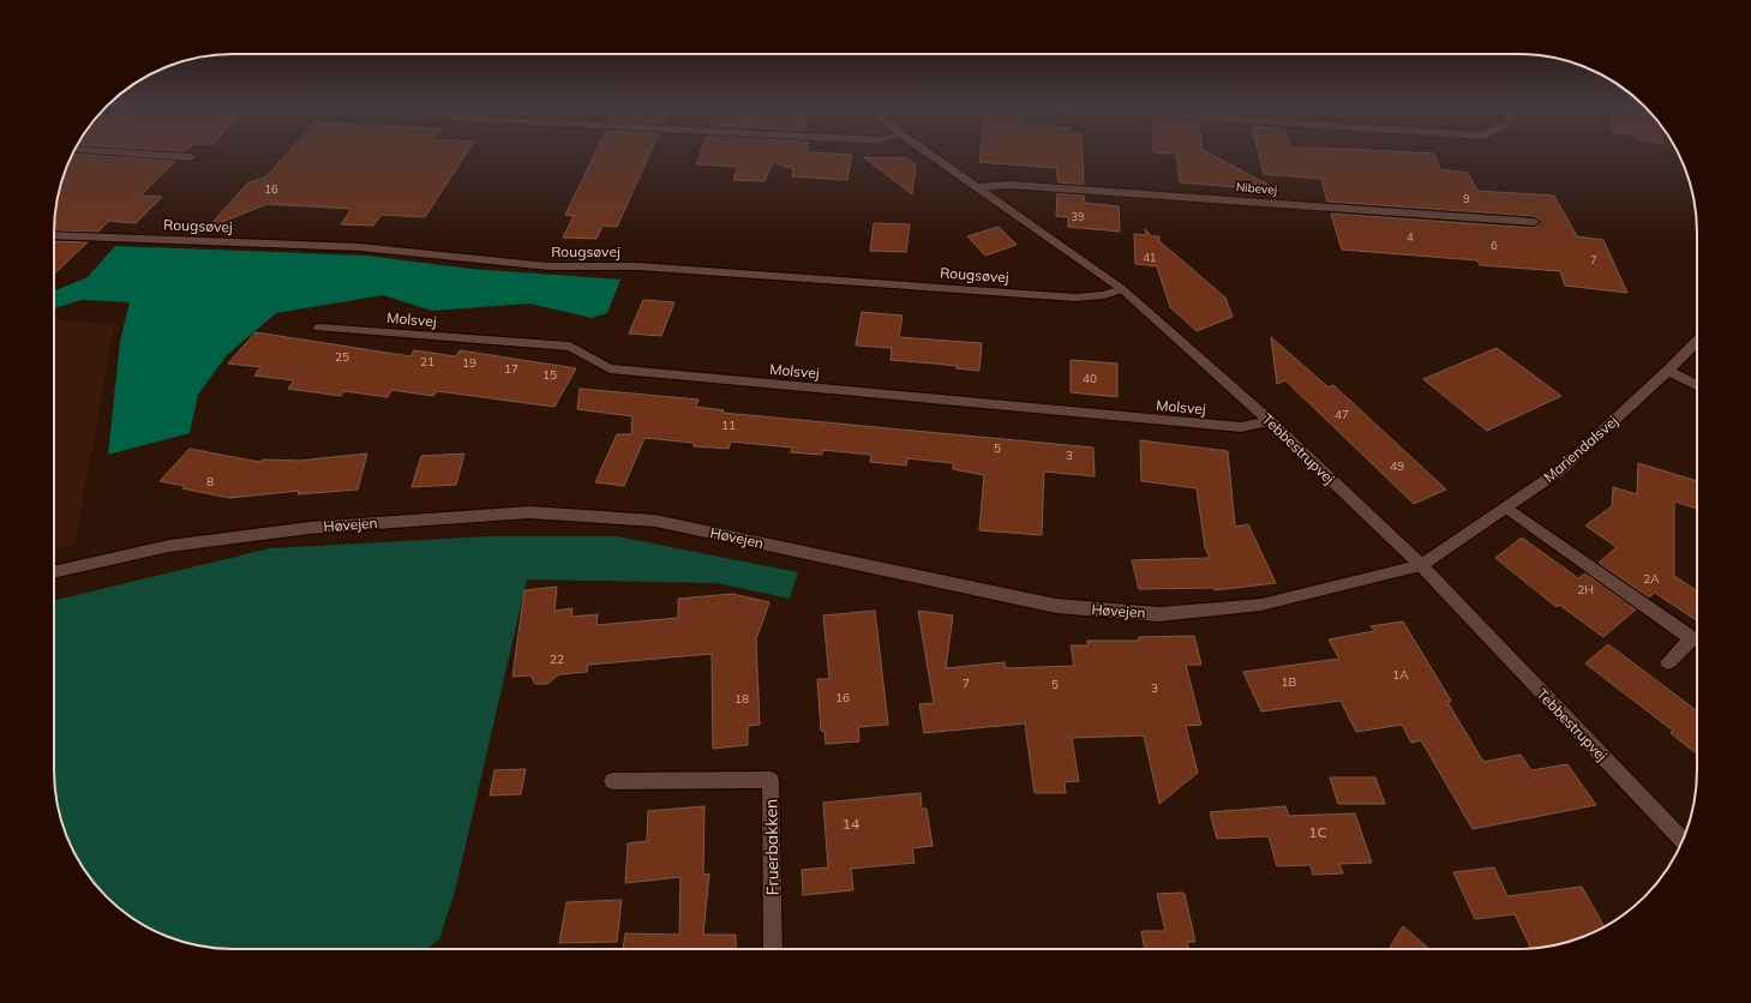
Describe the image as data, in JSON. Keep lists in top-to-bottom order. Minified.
{"streets":{"street":["Nibevej","Rougsøvej","Molsvej","Tebbestrupvej","Mariendalsvej","Høvejen","Fruerbakken"]},"crossings":[["Nibevej","Tebbestrupvej"],["Rougsøvej","Tebbestrupvej"],["Molsvej","Tebbestrupvej"],["Tebbestrupvej","Mariendalsvej"],["Tebbestrupvej","Høvejen"],["Mariendalsvej","Høvejen"]],"house_numbers":["16","9","39","4","6","41","7","25","21","19","17","15","40","47","11","5","3","49","8","2A","2H","22","1A","1B","7","5","3","16","18","14","1C"]}
